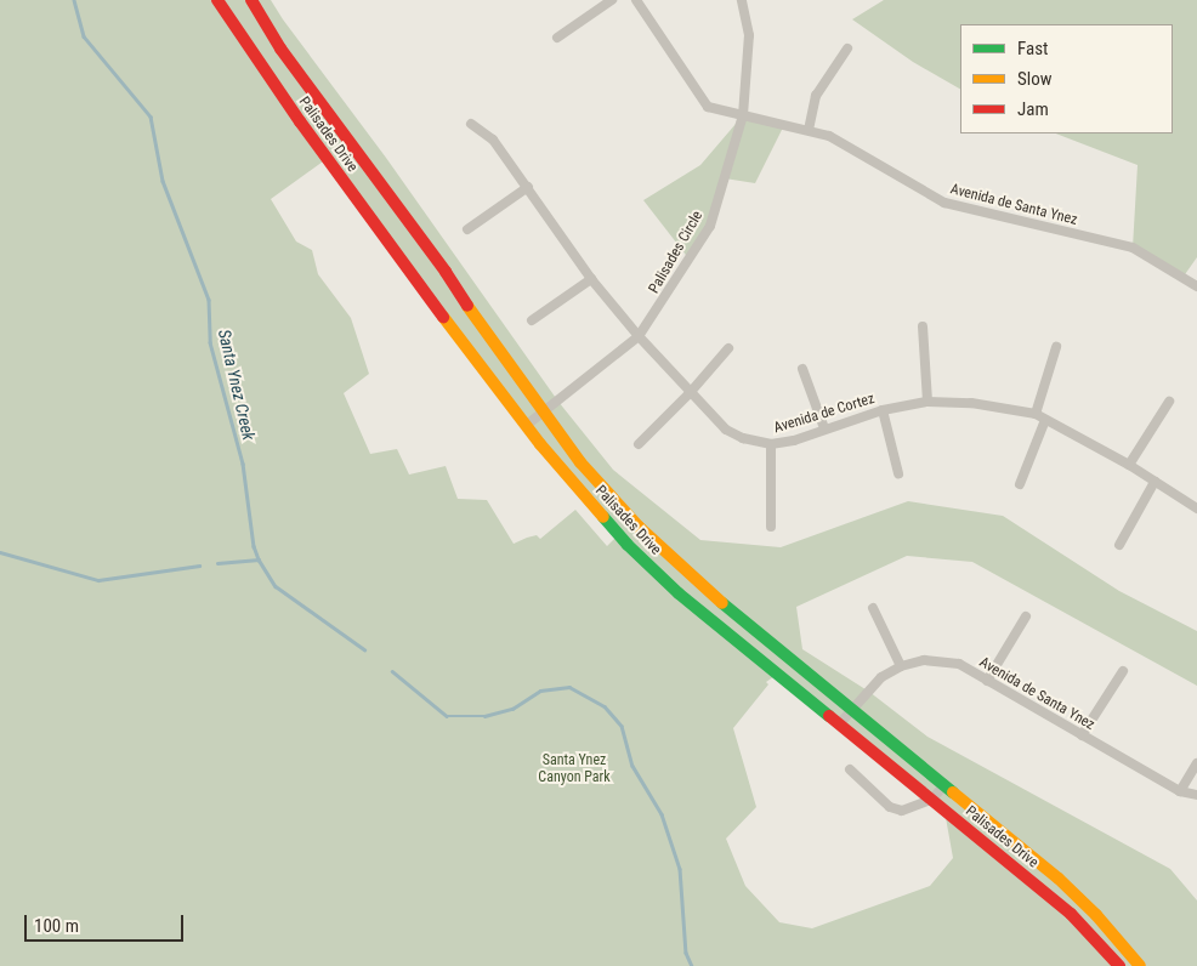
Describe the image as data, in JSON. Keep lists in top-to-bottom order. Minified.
{"streets":{"street":["Palisades Drive","Avenida de Santa Ynez","Palisades Circle","Avenida de Cortez"]},"crossings":[["Palisades Drive","Avenida de Santa Ynez"],["Palisades Drive","Palisades Circle"],["Avenida de Santa Ynez","Palisades Circle"],["Palisades Circle","Avenida de Cortez"]],"water":["Santa Ynez Creek"],"parks":["Santa Ynez Canyon Park"],"legend":["Fast","Slow","Jam"],"scale_bar":"100 m"}
